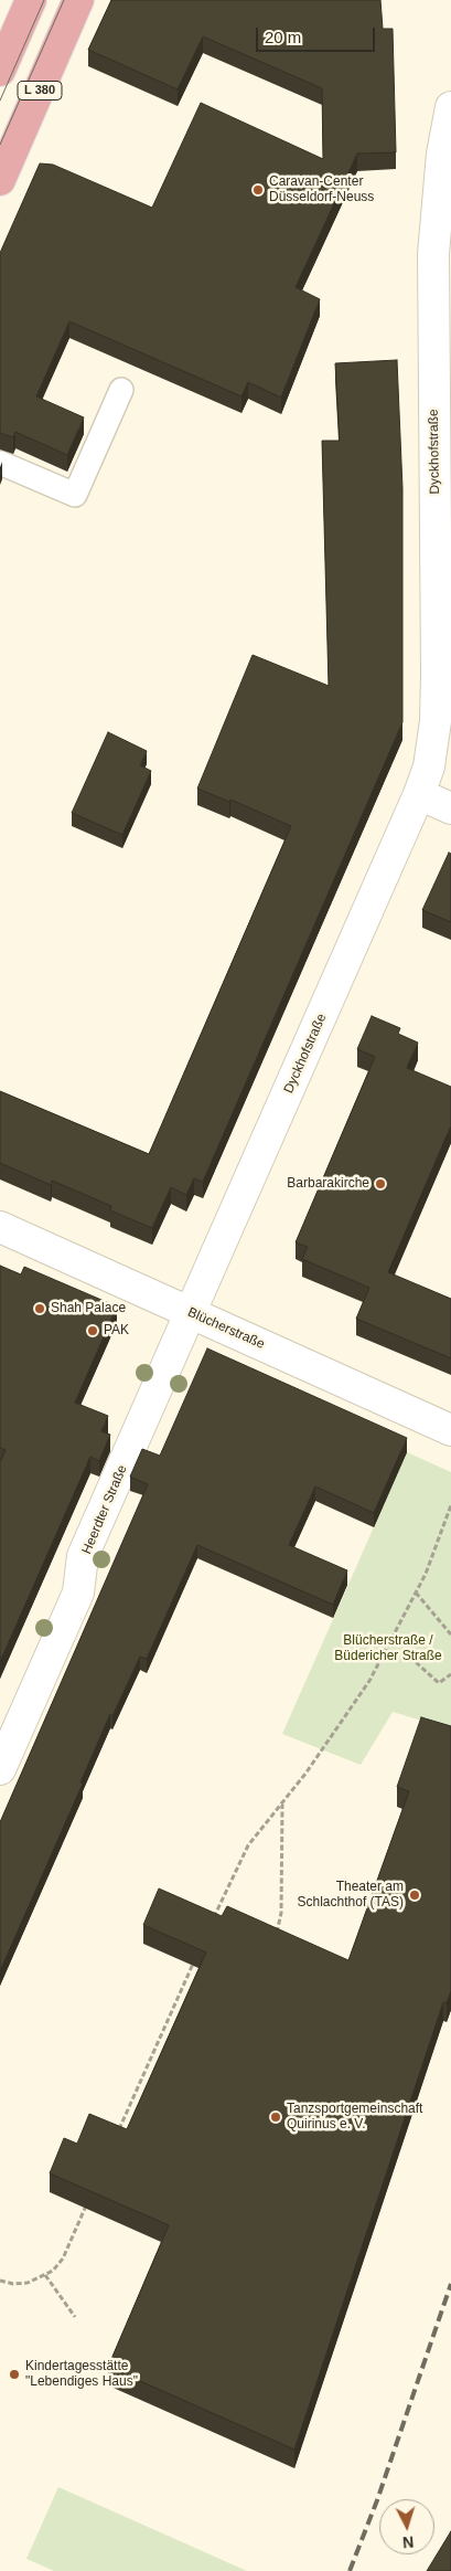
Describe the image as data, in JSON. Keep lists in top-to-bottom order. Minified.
{"streets":{"main road":["L 380"],"street":["Dyckhofstraße","Blücherstraße","Heerdter Straße"]},"crossings":[["Dyckhofstraße","Blücherstraße"],["Dyckhofstraße","Heerdter Straße"],["Blücherstraße","Heerdter Straße"]],"parks":["Blücherstraße / Büdericher Straße"],"places":["Caravan-Center Düsseldorf-Neuss","Barbarakirche","Shah Palace","PAK","Theater am Schlachthof (TAS)","Tanzsportgemeinschaft Quirinus e. V.","Kindertagesstätte \"Lebendiges Haus\""],"scale_bar":"20 m","north":"bottom"}
